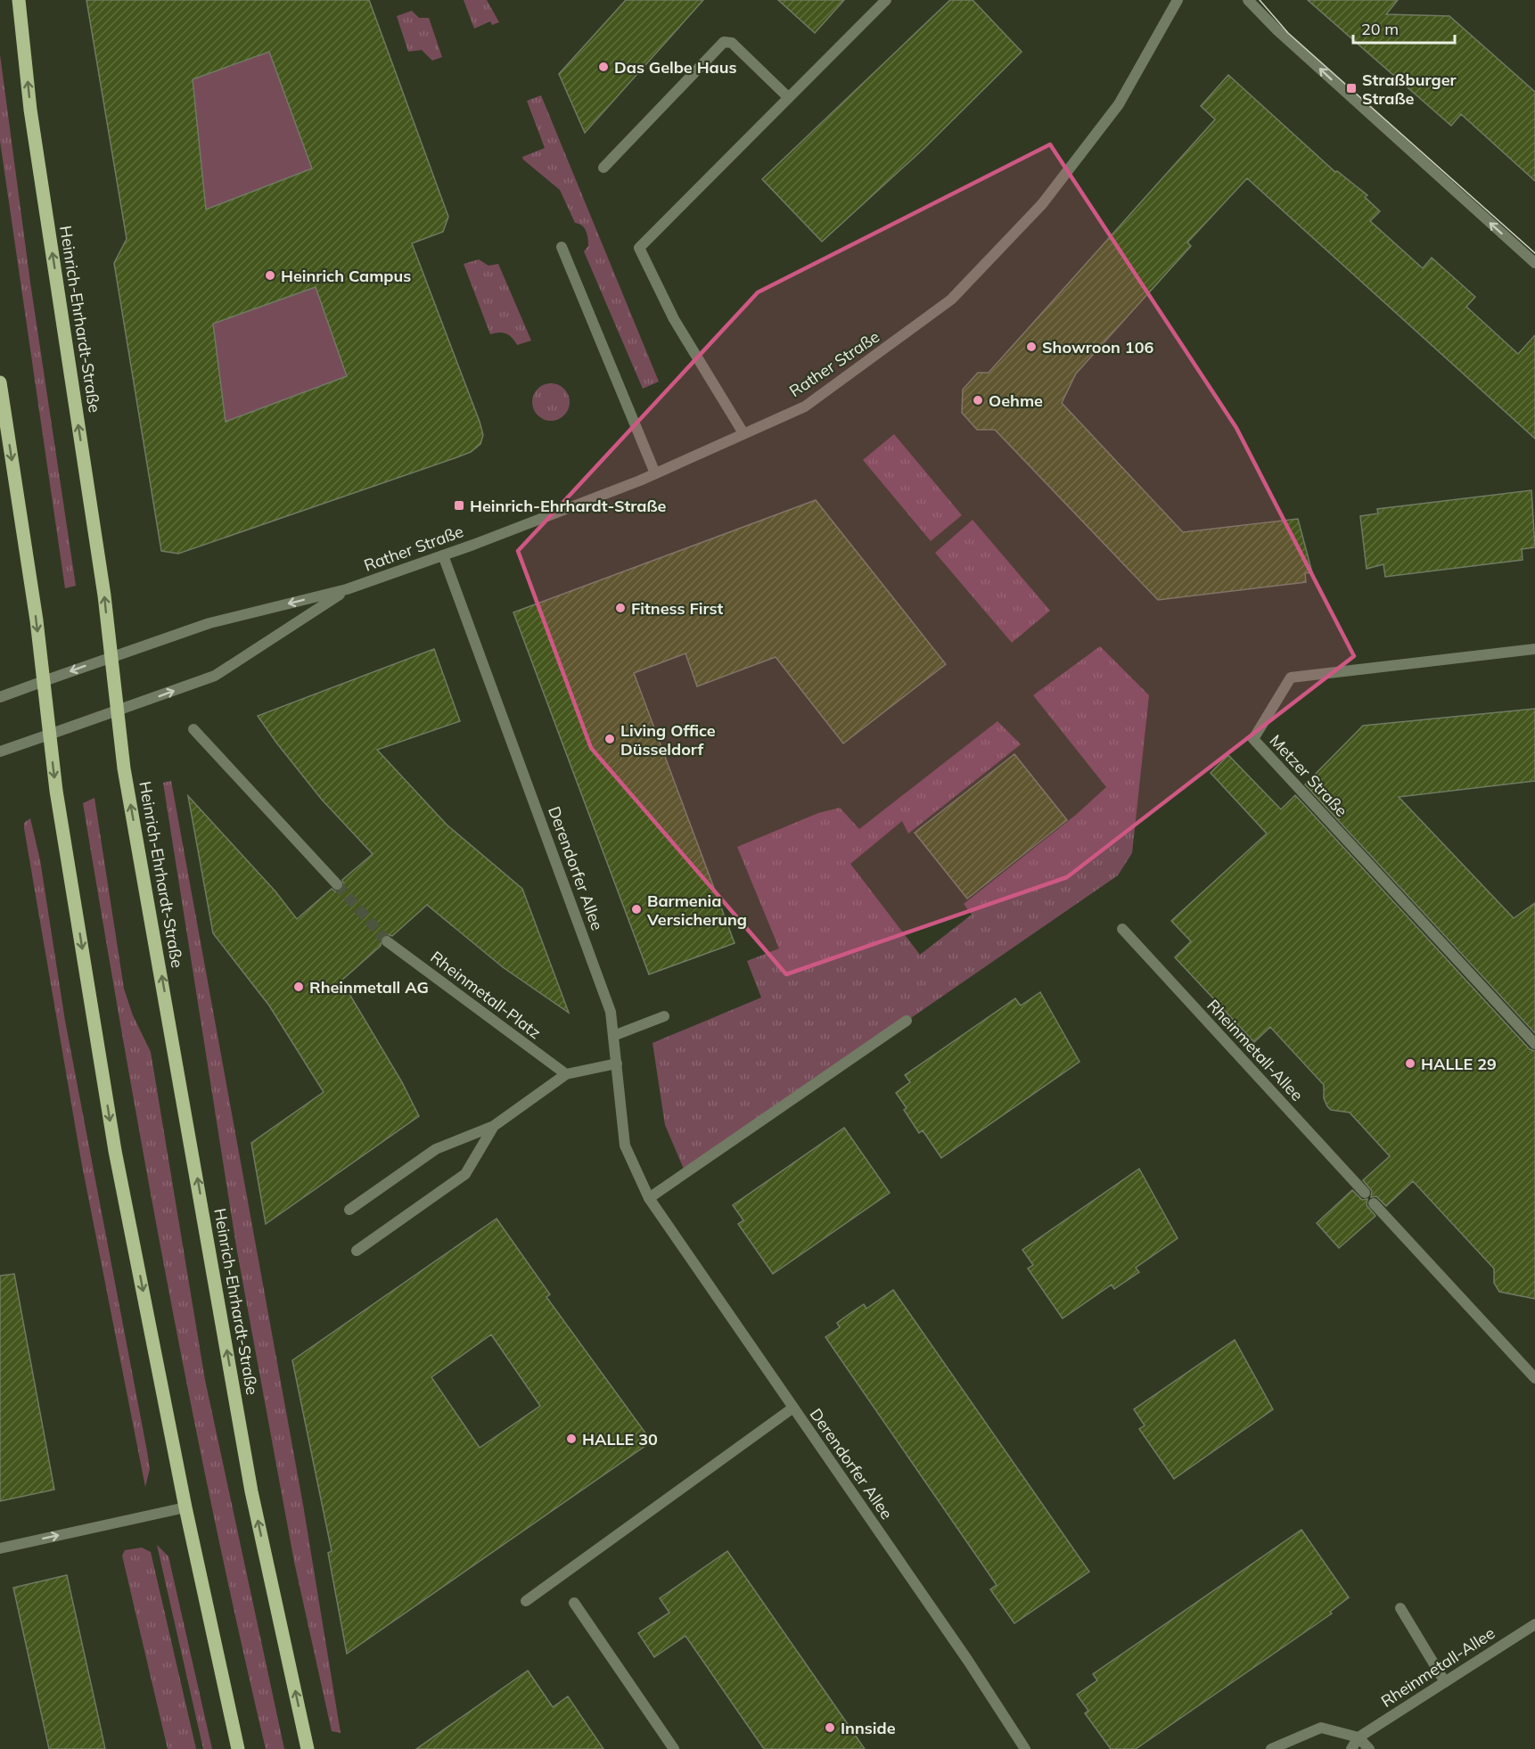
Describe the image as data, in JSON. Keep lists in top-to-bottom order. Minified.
{"streets":{"main road":["Heinrich-Ehrhardt-Straße"],"street":["Rather Straße","Metzer Straße","Derendorfer Allee","Rheinmetall-Platz","Rheinmetall-Allee"]},"crossings":[["Heinrich-Ehrhardt-Straße","Rather Straße"],["Rather Straße","Derendorfer Allee"]],"places":{"other":["Das Gelbe Haus","Heinrich Campus","Showroon 106","Oehme","Fitness First","Living Office Düsseldorf","Barmenia Versicherung","Rheinmetall AG","HALLE 29","HALLE 30","Innside"],"transit":["Straßburger Straße","Heinrich-Ehrhardt-Straße"]},"scale_bar":"20 m"}
